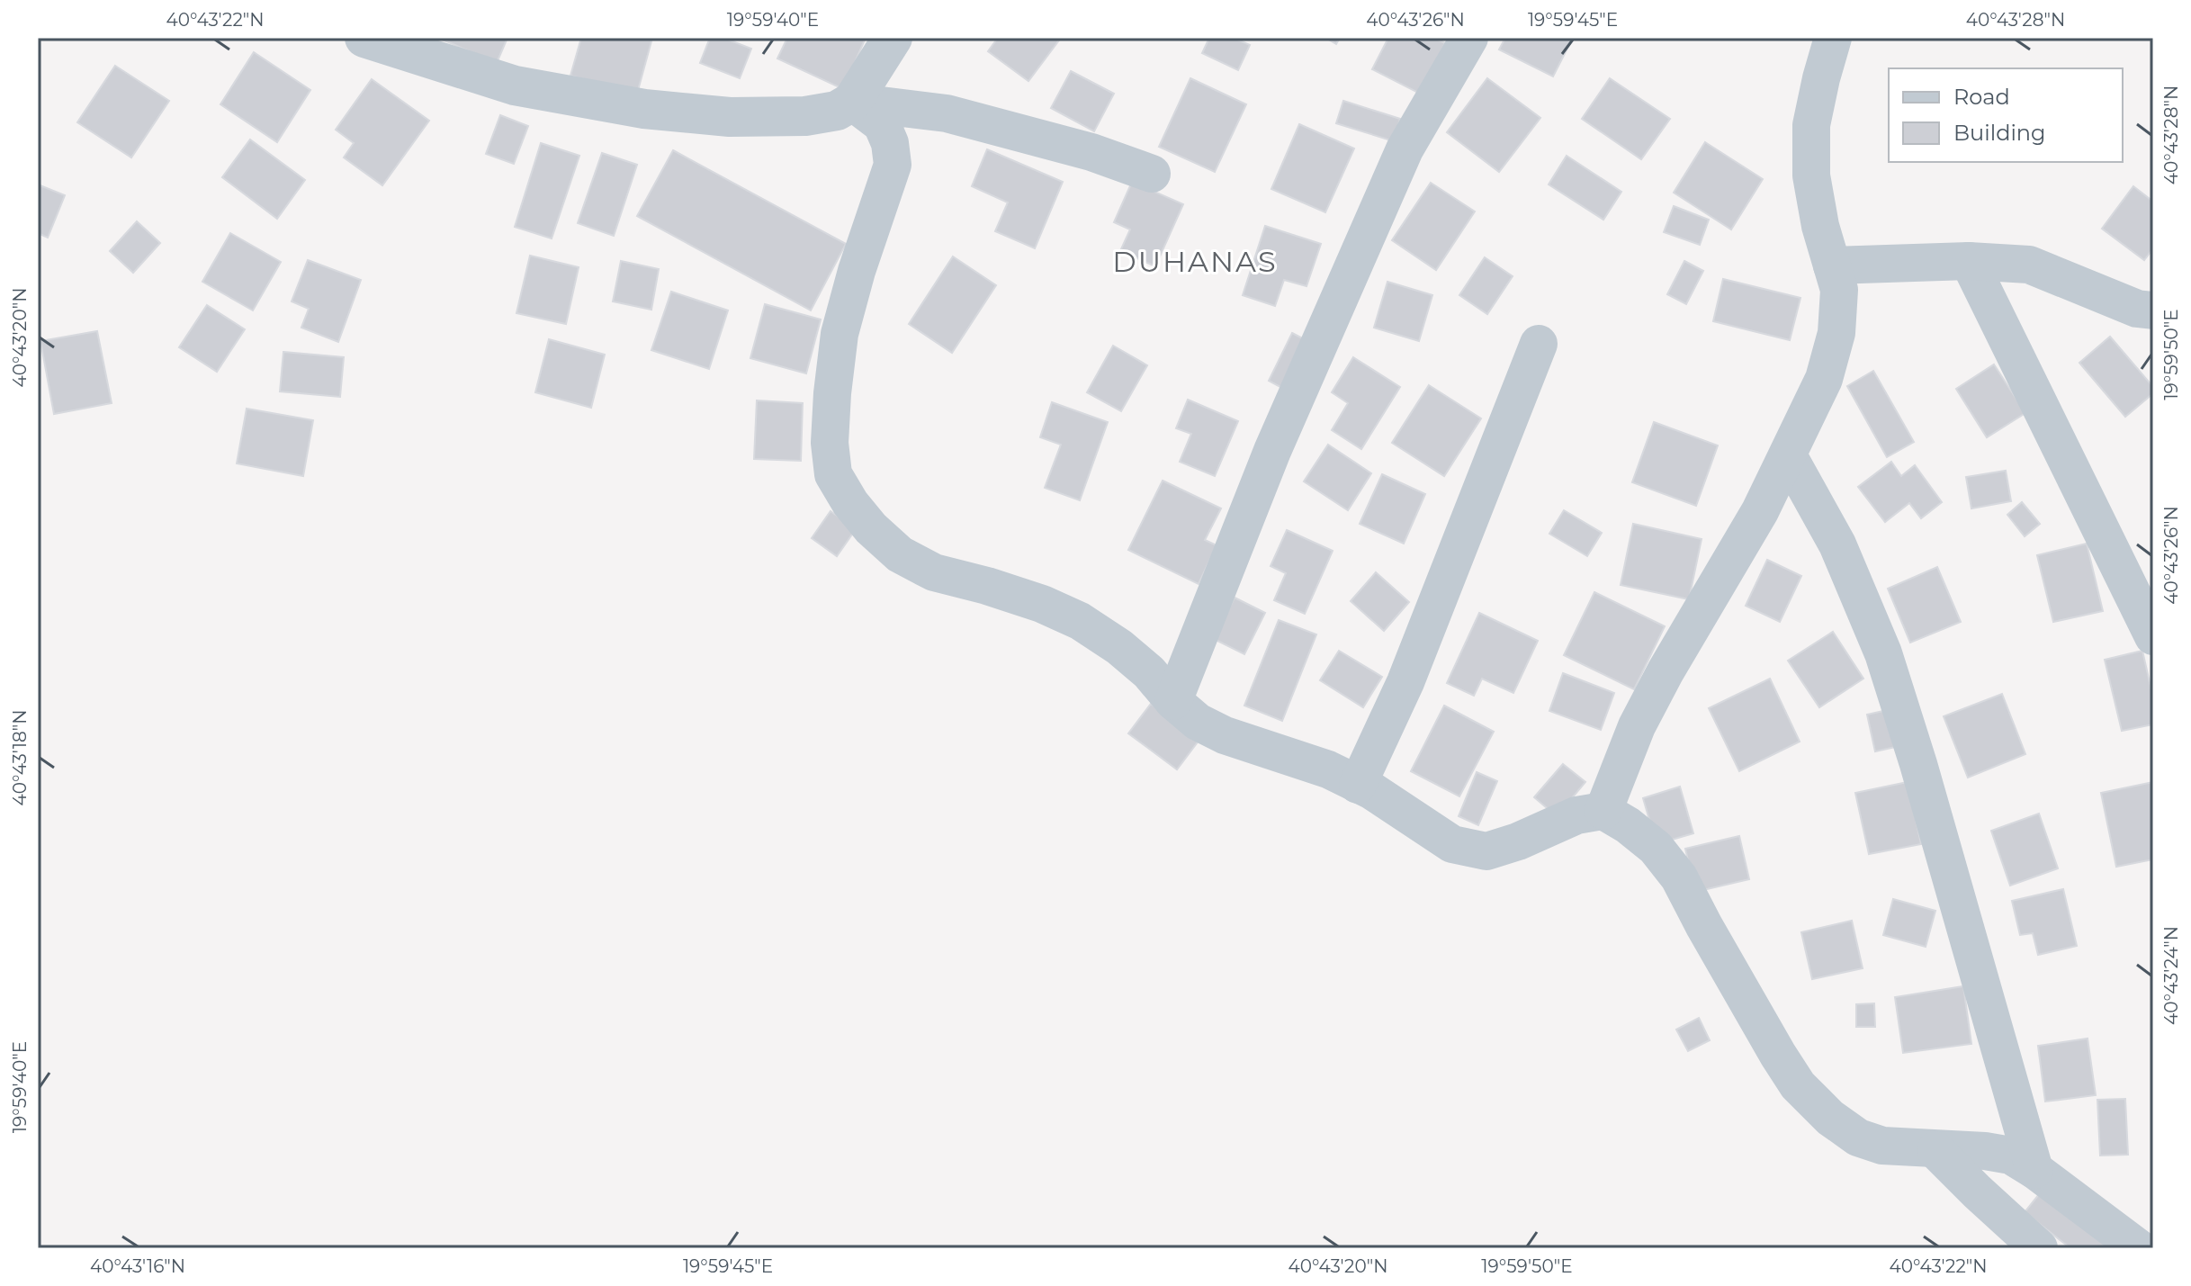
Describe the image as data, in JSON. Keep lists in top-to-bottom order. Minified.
{"districts":["DUHANAS"],"legend":["Road","Building"],"coordinates":["40°43'22\"N","19°59'40\"E","40°43'26\"N","19°59'45\"E","40°43'28\"N","40°43'20\"N","19°59'50\"E","40°43'18\"N","40°43'24\"N","40°43'16\"N"]}
